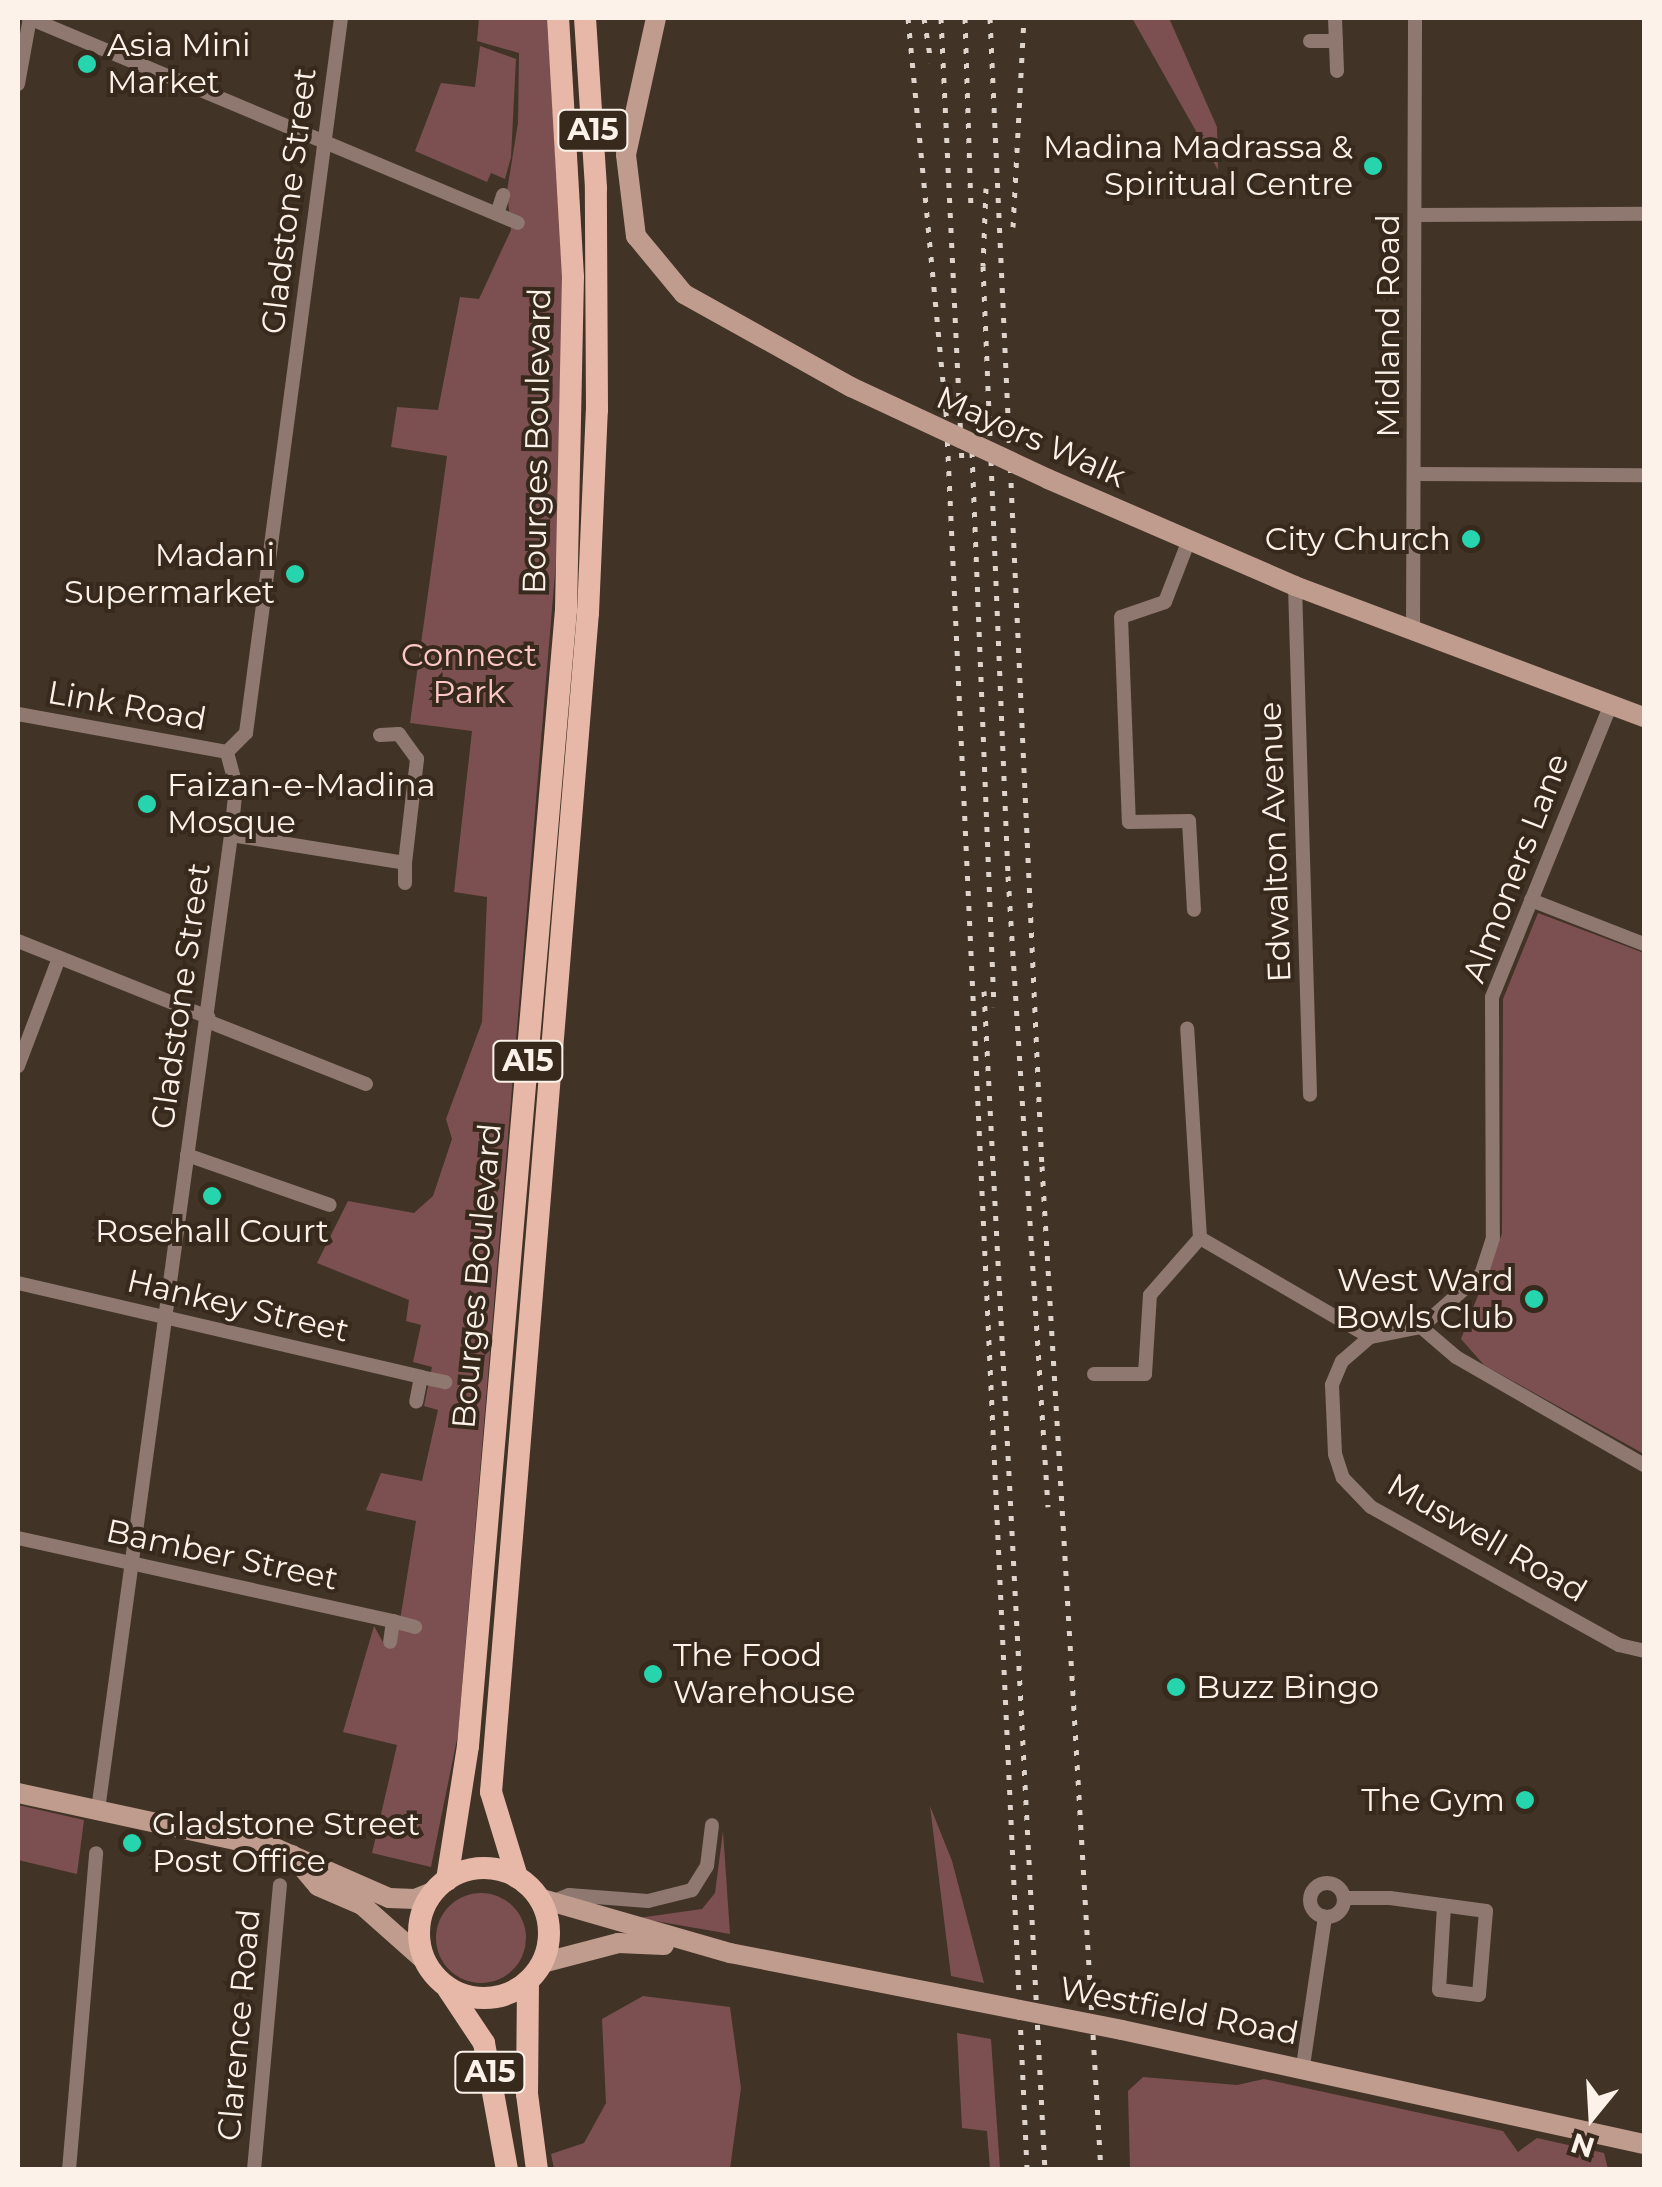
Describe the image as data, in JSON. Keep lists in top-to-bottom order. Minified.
{"streets":{"main road":["A15","Bourges Boulevard"],"street":["Gladstone Street","Midland Road","Mayors Walk","Link Road","Edwalton Avenue","Almoners Lane","Hankey Street","Muswell Road","Bamber Street","Westfield Road","Clarence Road"]},"crossings":[["A15","Bourges Boulevard"],["A15","Westfield Road"],["Gladstone Street","Link Road"],["Gladstone Street","Hankey Street"],["Gladstone Street","Bamber Street"],["Midland Road","Mayors Walk"],["Mayors Walk","Edwalton Avenue"],["Mayors Walk","Almoners Lane"],["Bourges Boulevard","Westfield Road"]],"parks":["Connect Park"],"places":["Asia Mini Market","Madina Madrassa & Spiritual Centre","City Church","Madani Supermarket","Faizan-e-Madina Mosque","Rosehall Court","West Ward Bowls Club","The Food Warehouse","Buzz Bingo","The Gym","Gladstone Street Post Office"],"north":"bottom"}
